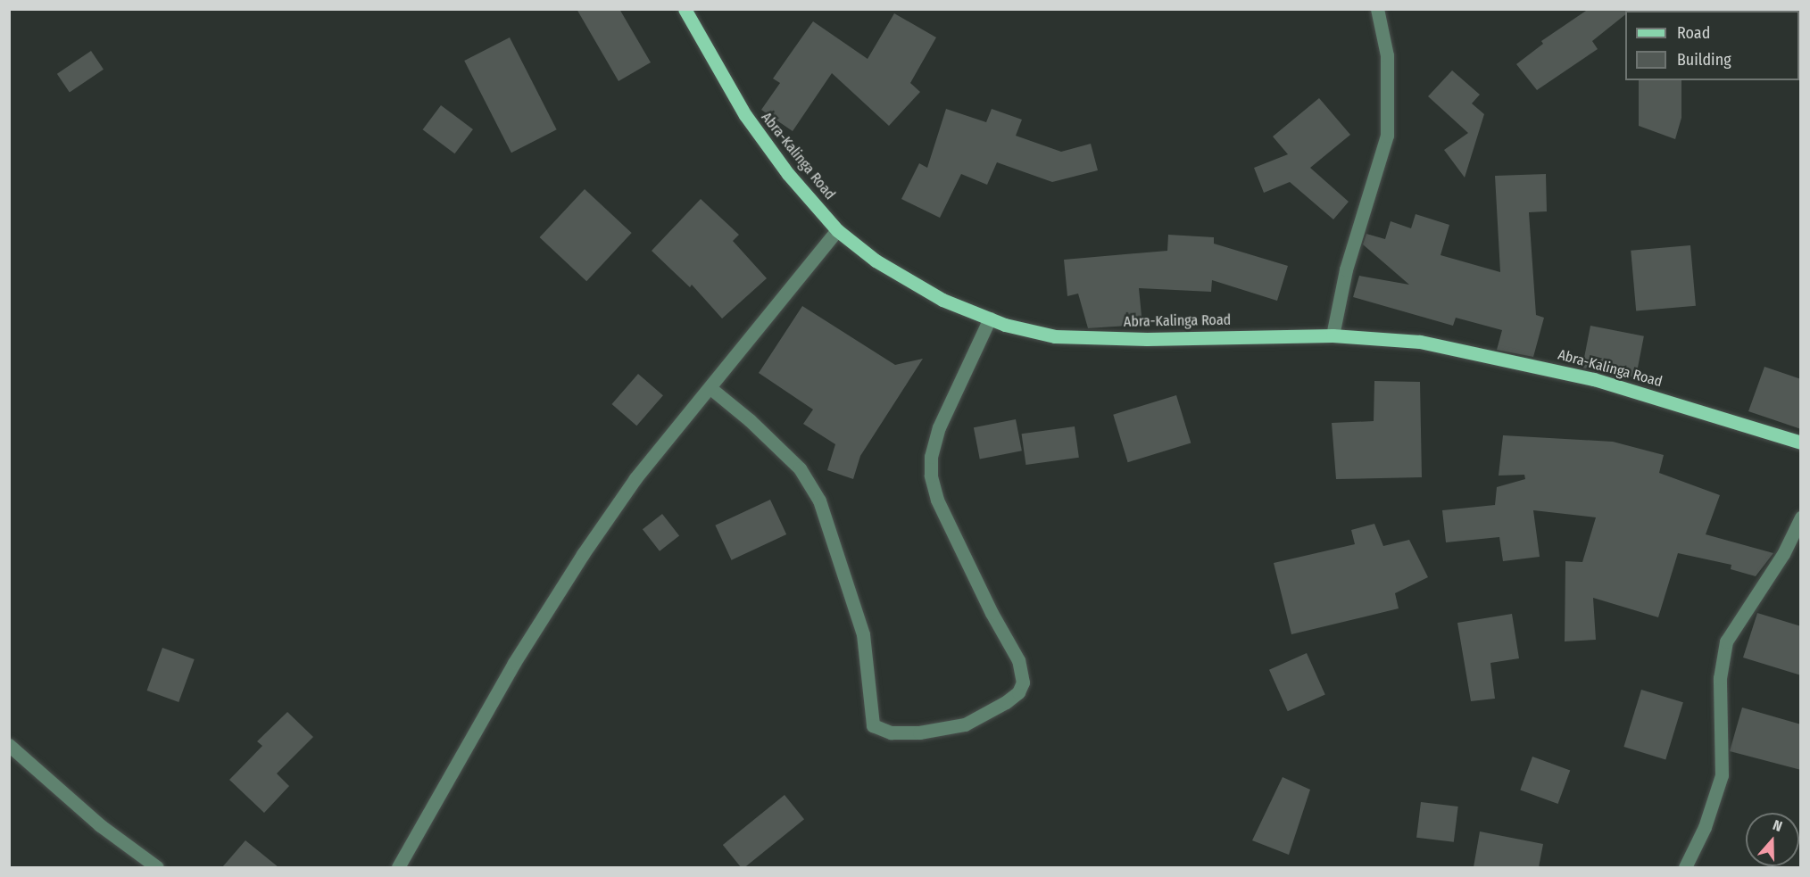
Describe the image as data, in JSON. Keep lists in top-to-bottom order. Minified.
{"streets":{"main road":["Abra-Kalinga Road"]},"legend":["Road","Building"],"north":"top"}
